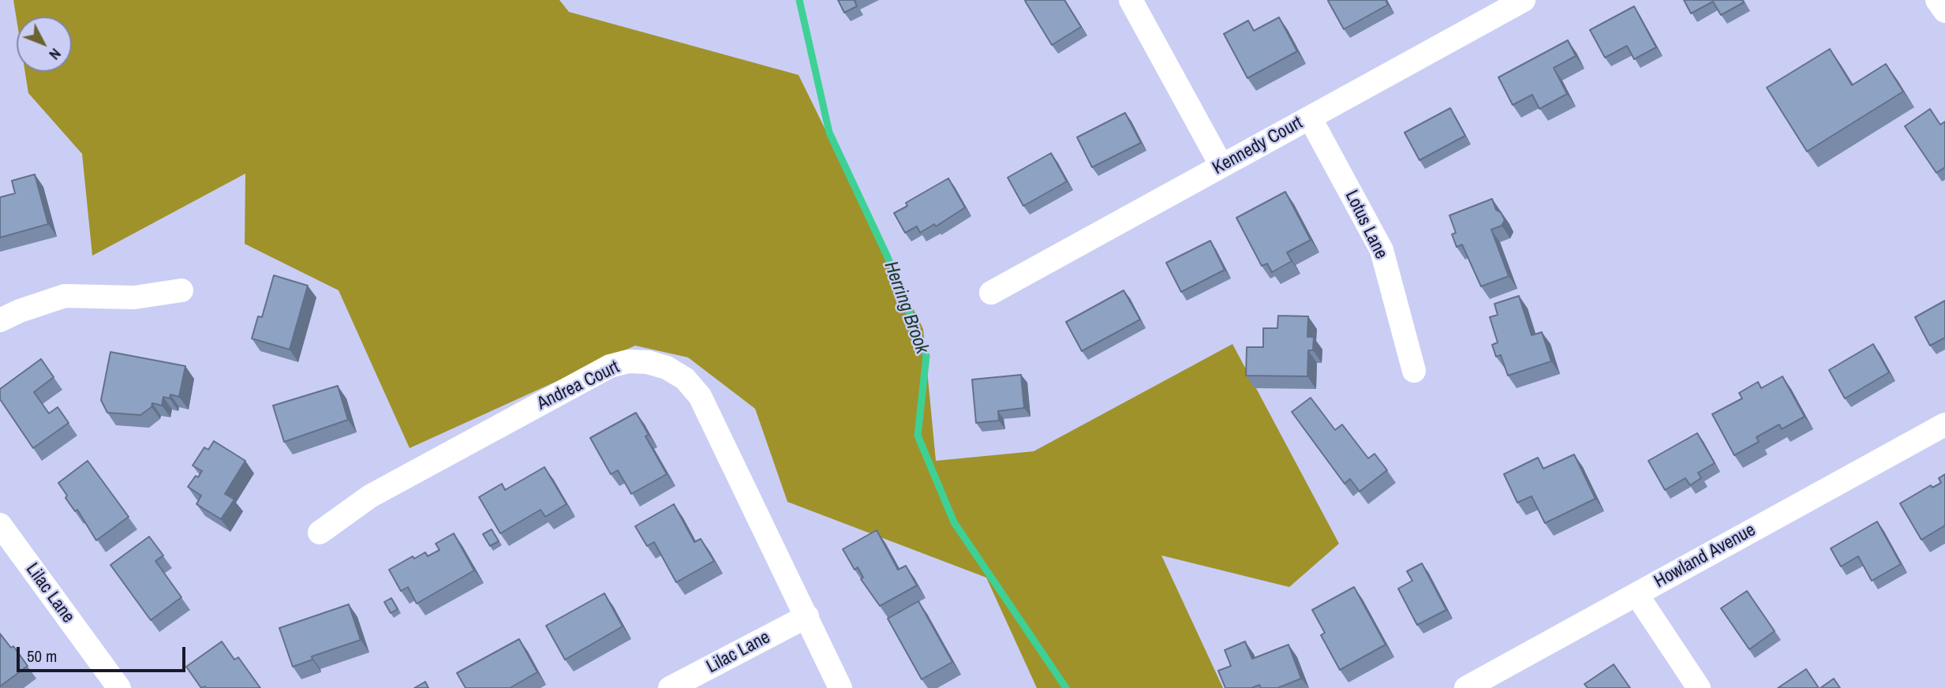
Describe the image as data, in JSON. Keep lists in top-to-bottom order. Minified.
{"streets":{"street":["Kennedy Court","Lotus Lane","Andrea Court","Howland Avenue","Lilac Lane"]},"crossings":[["Kennedy Court","Lotus Lane"],["Andrea Court","Lilac Lane"]],"water":["Herring Brook"],"scale_bar":"50 m","north":"bottom right"}
